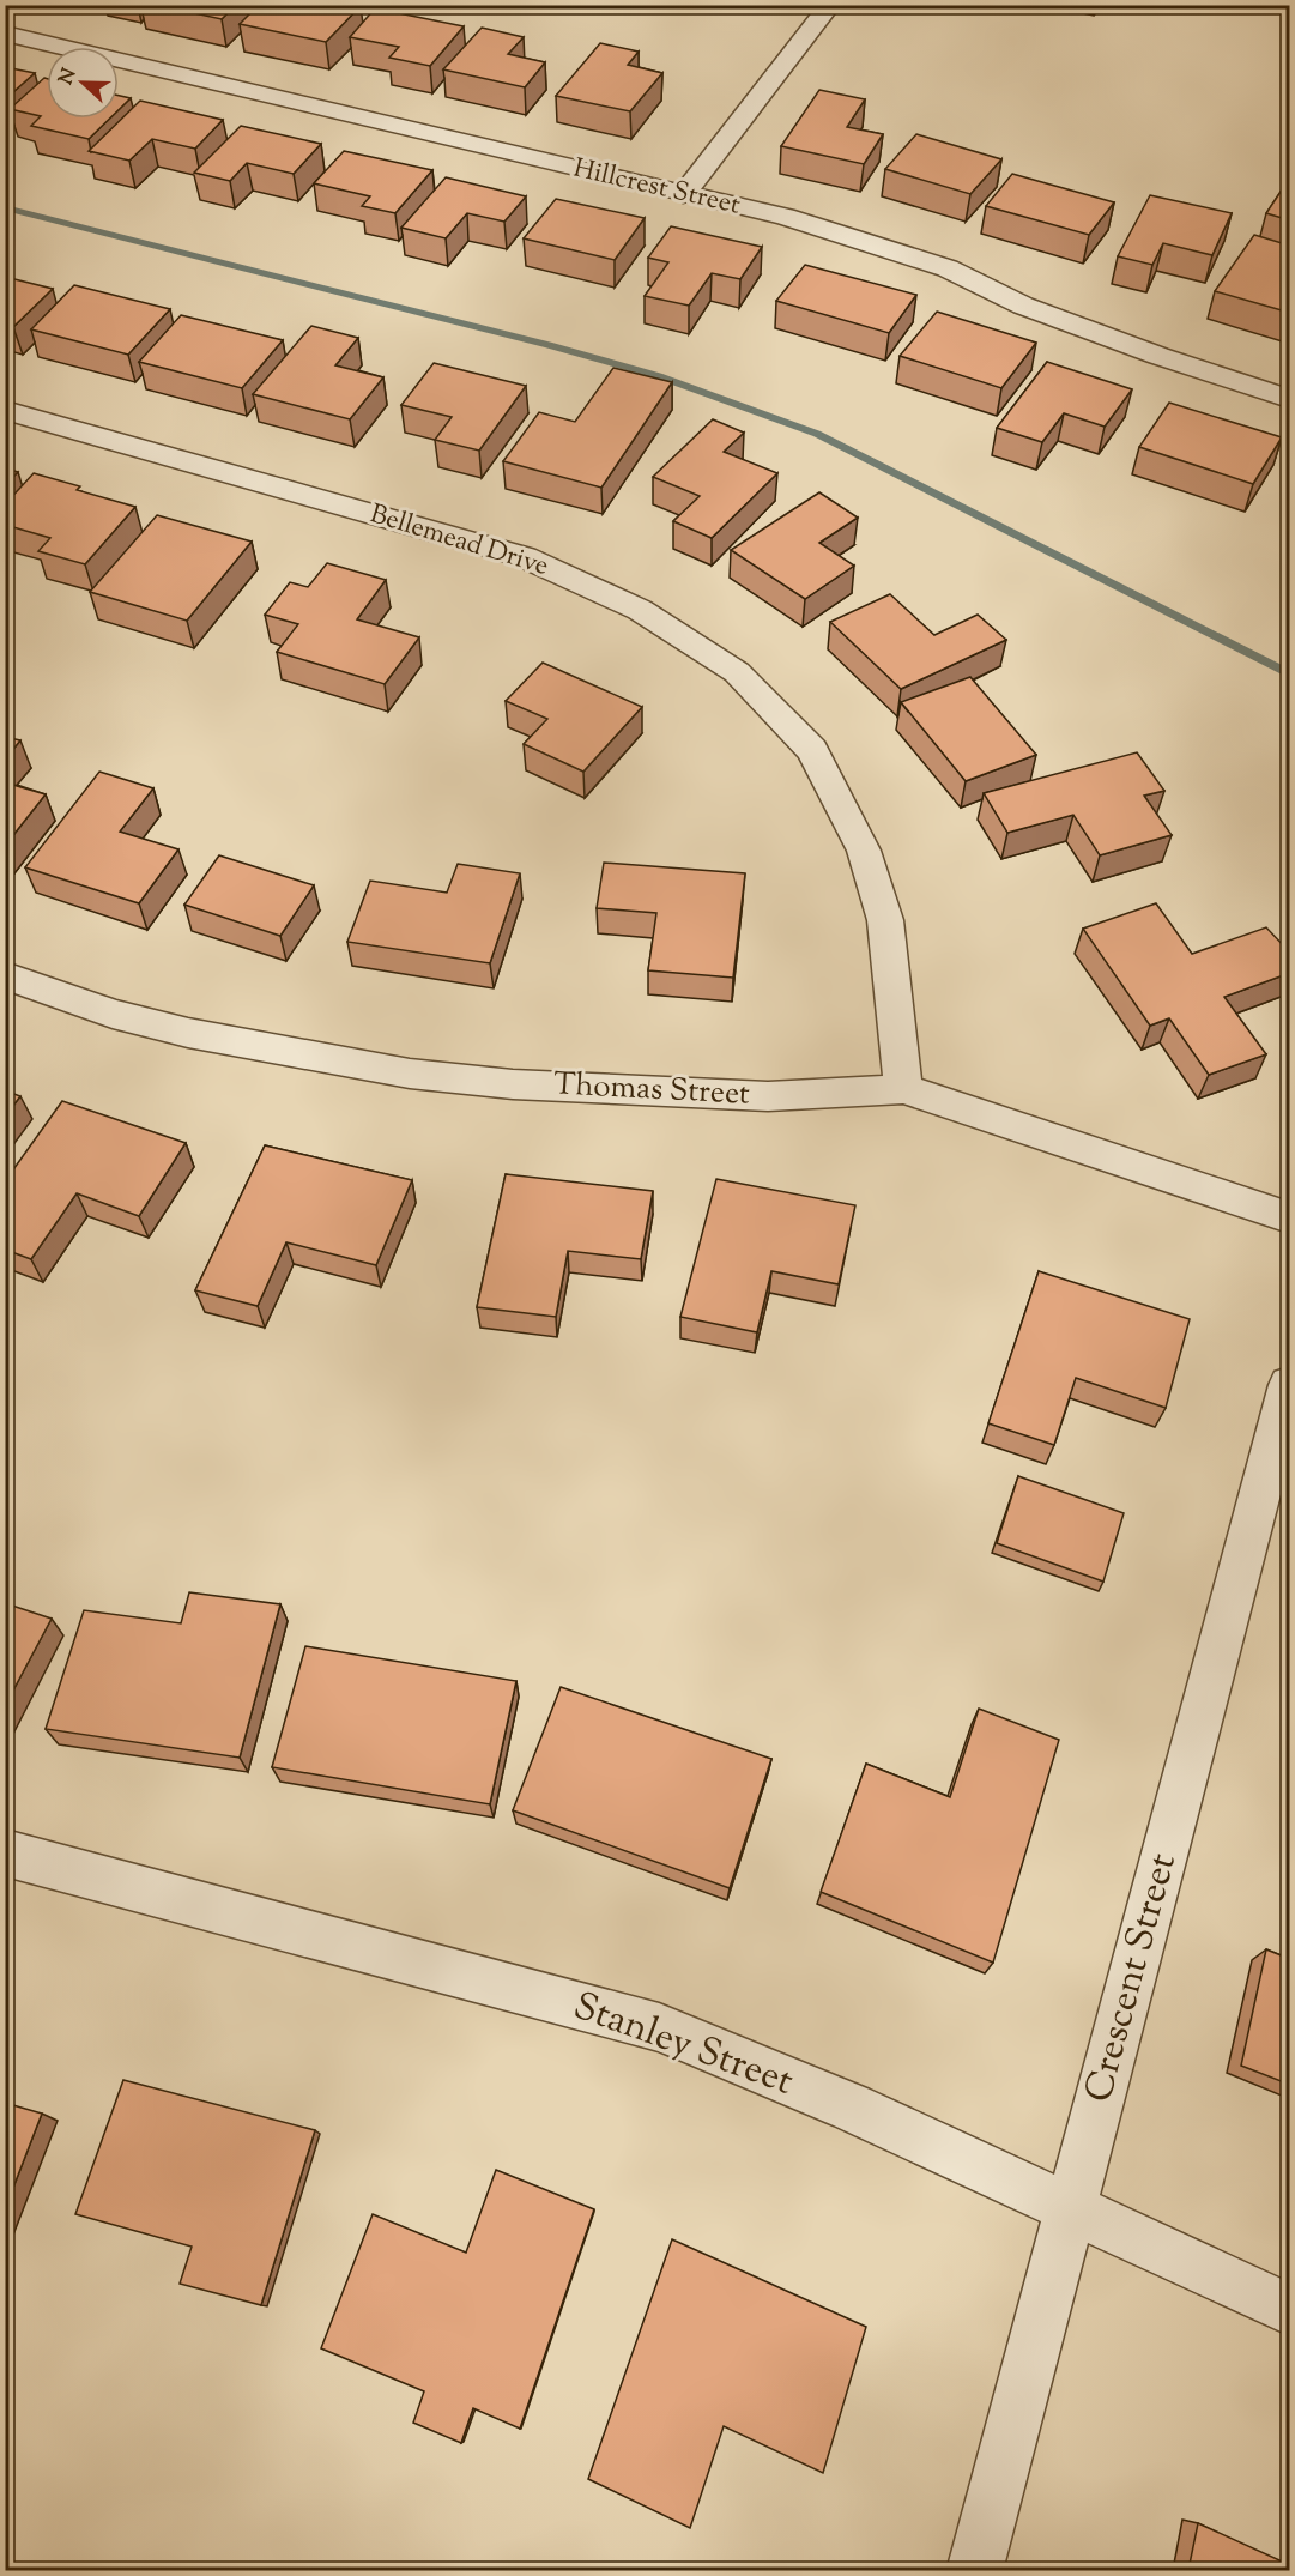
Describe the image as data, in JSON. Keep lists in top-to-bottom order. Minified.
{"streets":{"street":["Hillcrest Street","Bellemead Drive","Thomas Street","Crescent Street","Stanley Street"]},"crossings":[["Bellemead Drive","Thomas Street"],["Crescent Street","Stanley Street"]],"north":"left"}
